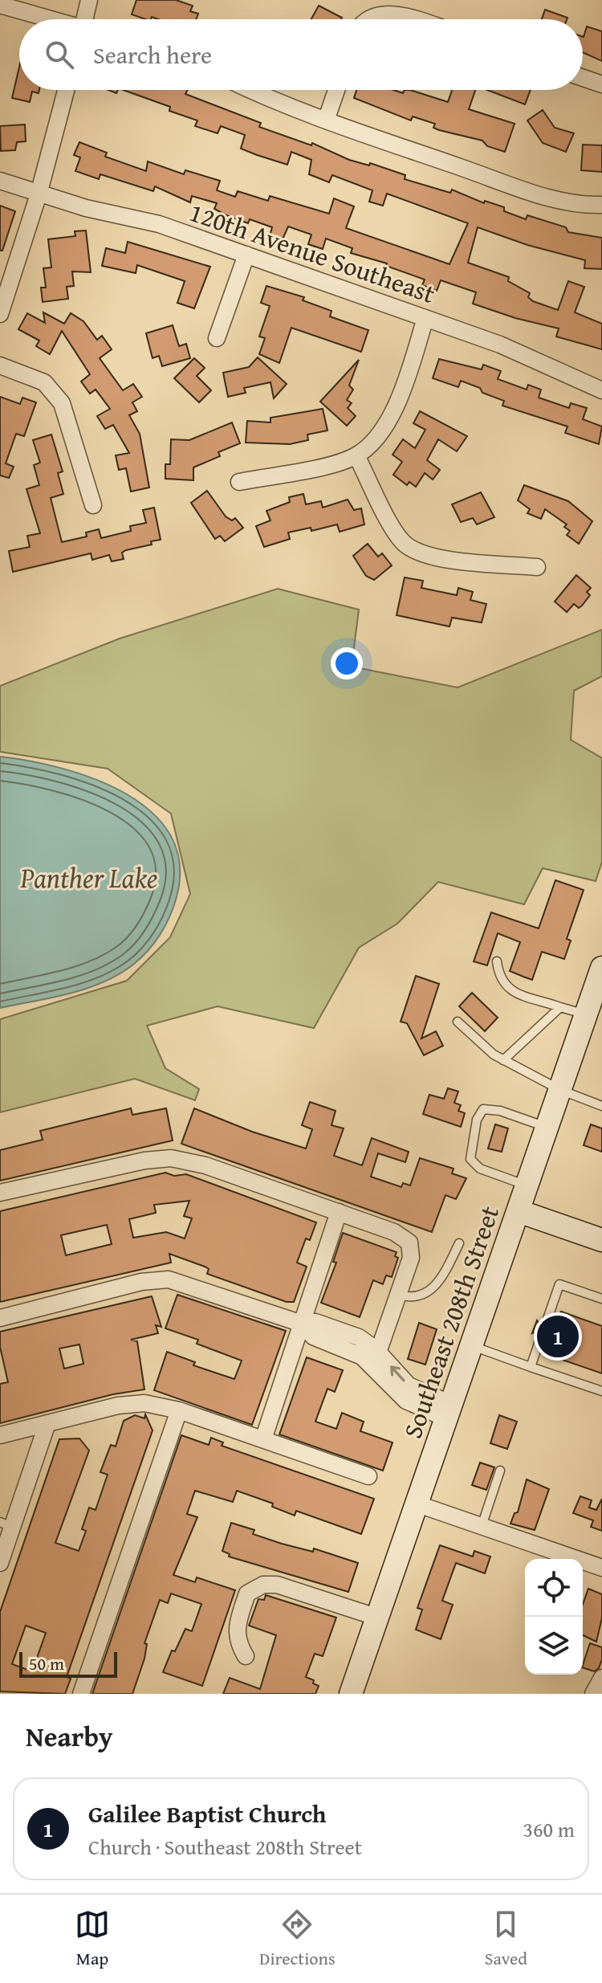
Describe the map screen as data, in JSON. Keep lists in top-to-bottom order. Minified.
{"streets":{"main road":["Southeast 208th Street"],"street":["120th Avenue Southeast"]},"water":["Panther Lake"],"scale_bar":"50 m","page":{"search":"Search here","pins":"1","scale":"50 m","heading":"Nearby","list":[{"mark":"1","name":"Galilee Baptist Church","note":"Church · Southeast 208th Street","value":"360 m"}],"nav":["Map","Directions","Saved"]}}
